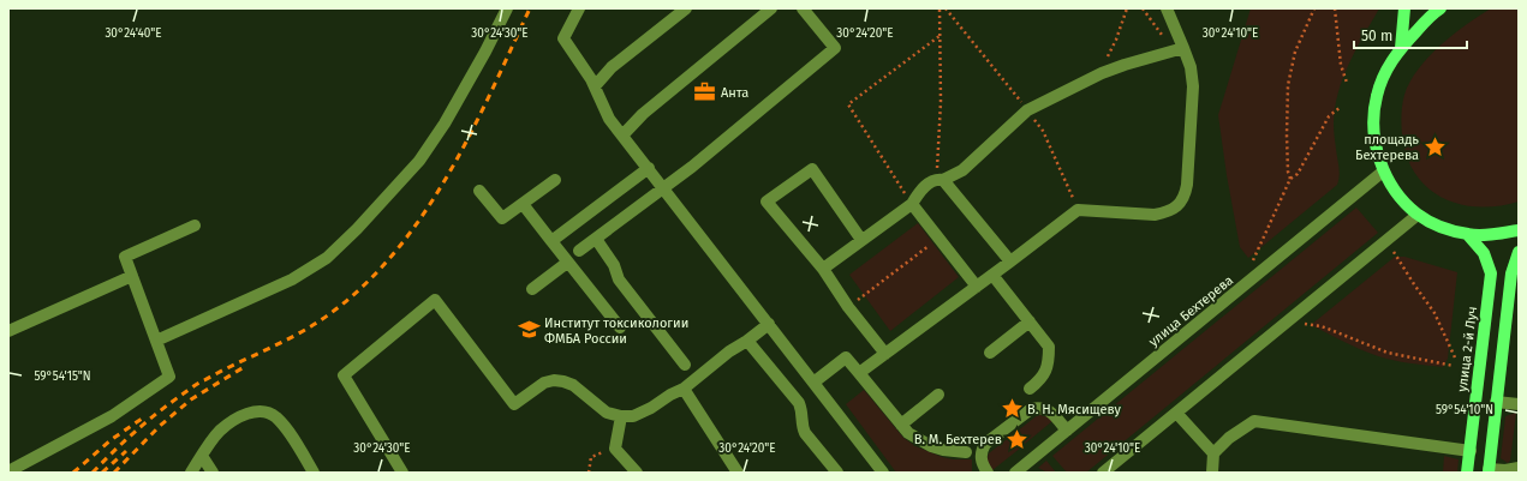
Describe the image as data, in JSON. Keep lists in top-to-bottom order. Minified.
{"streets":{"main road":["улица 2-й Луч"],"street":["улица Бехтерева"]},"places":{"office":["Анта"],"place":["площадь Бехтерева","В. Н. Мясищеву","В. М. Бехтерев"],"school or university":["Институт токсикологии ФМБА России"]},"scale_bar":"50 m","coordinates":["30°24'40\"E","30°24'30\"E","30°24'20\"E","30°24'10\"E","59°54'15\"N","59°54'10\"N"]}
